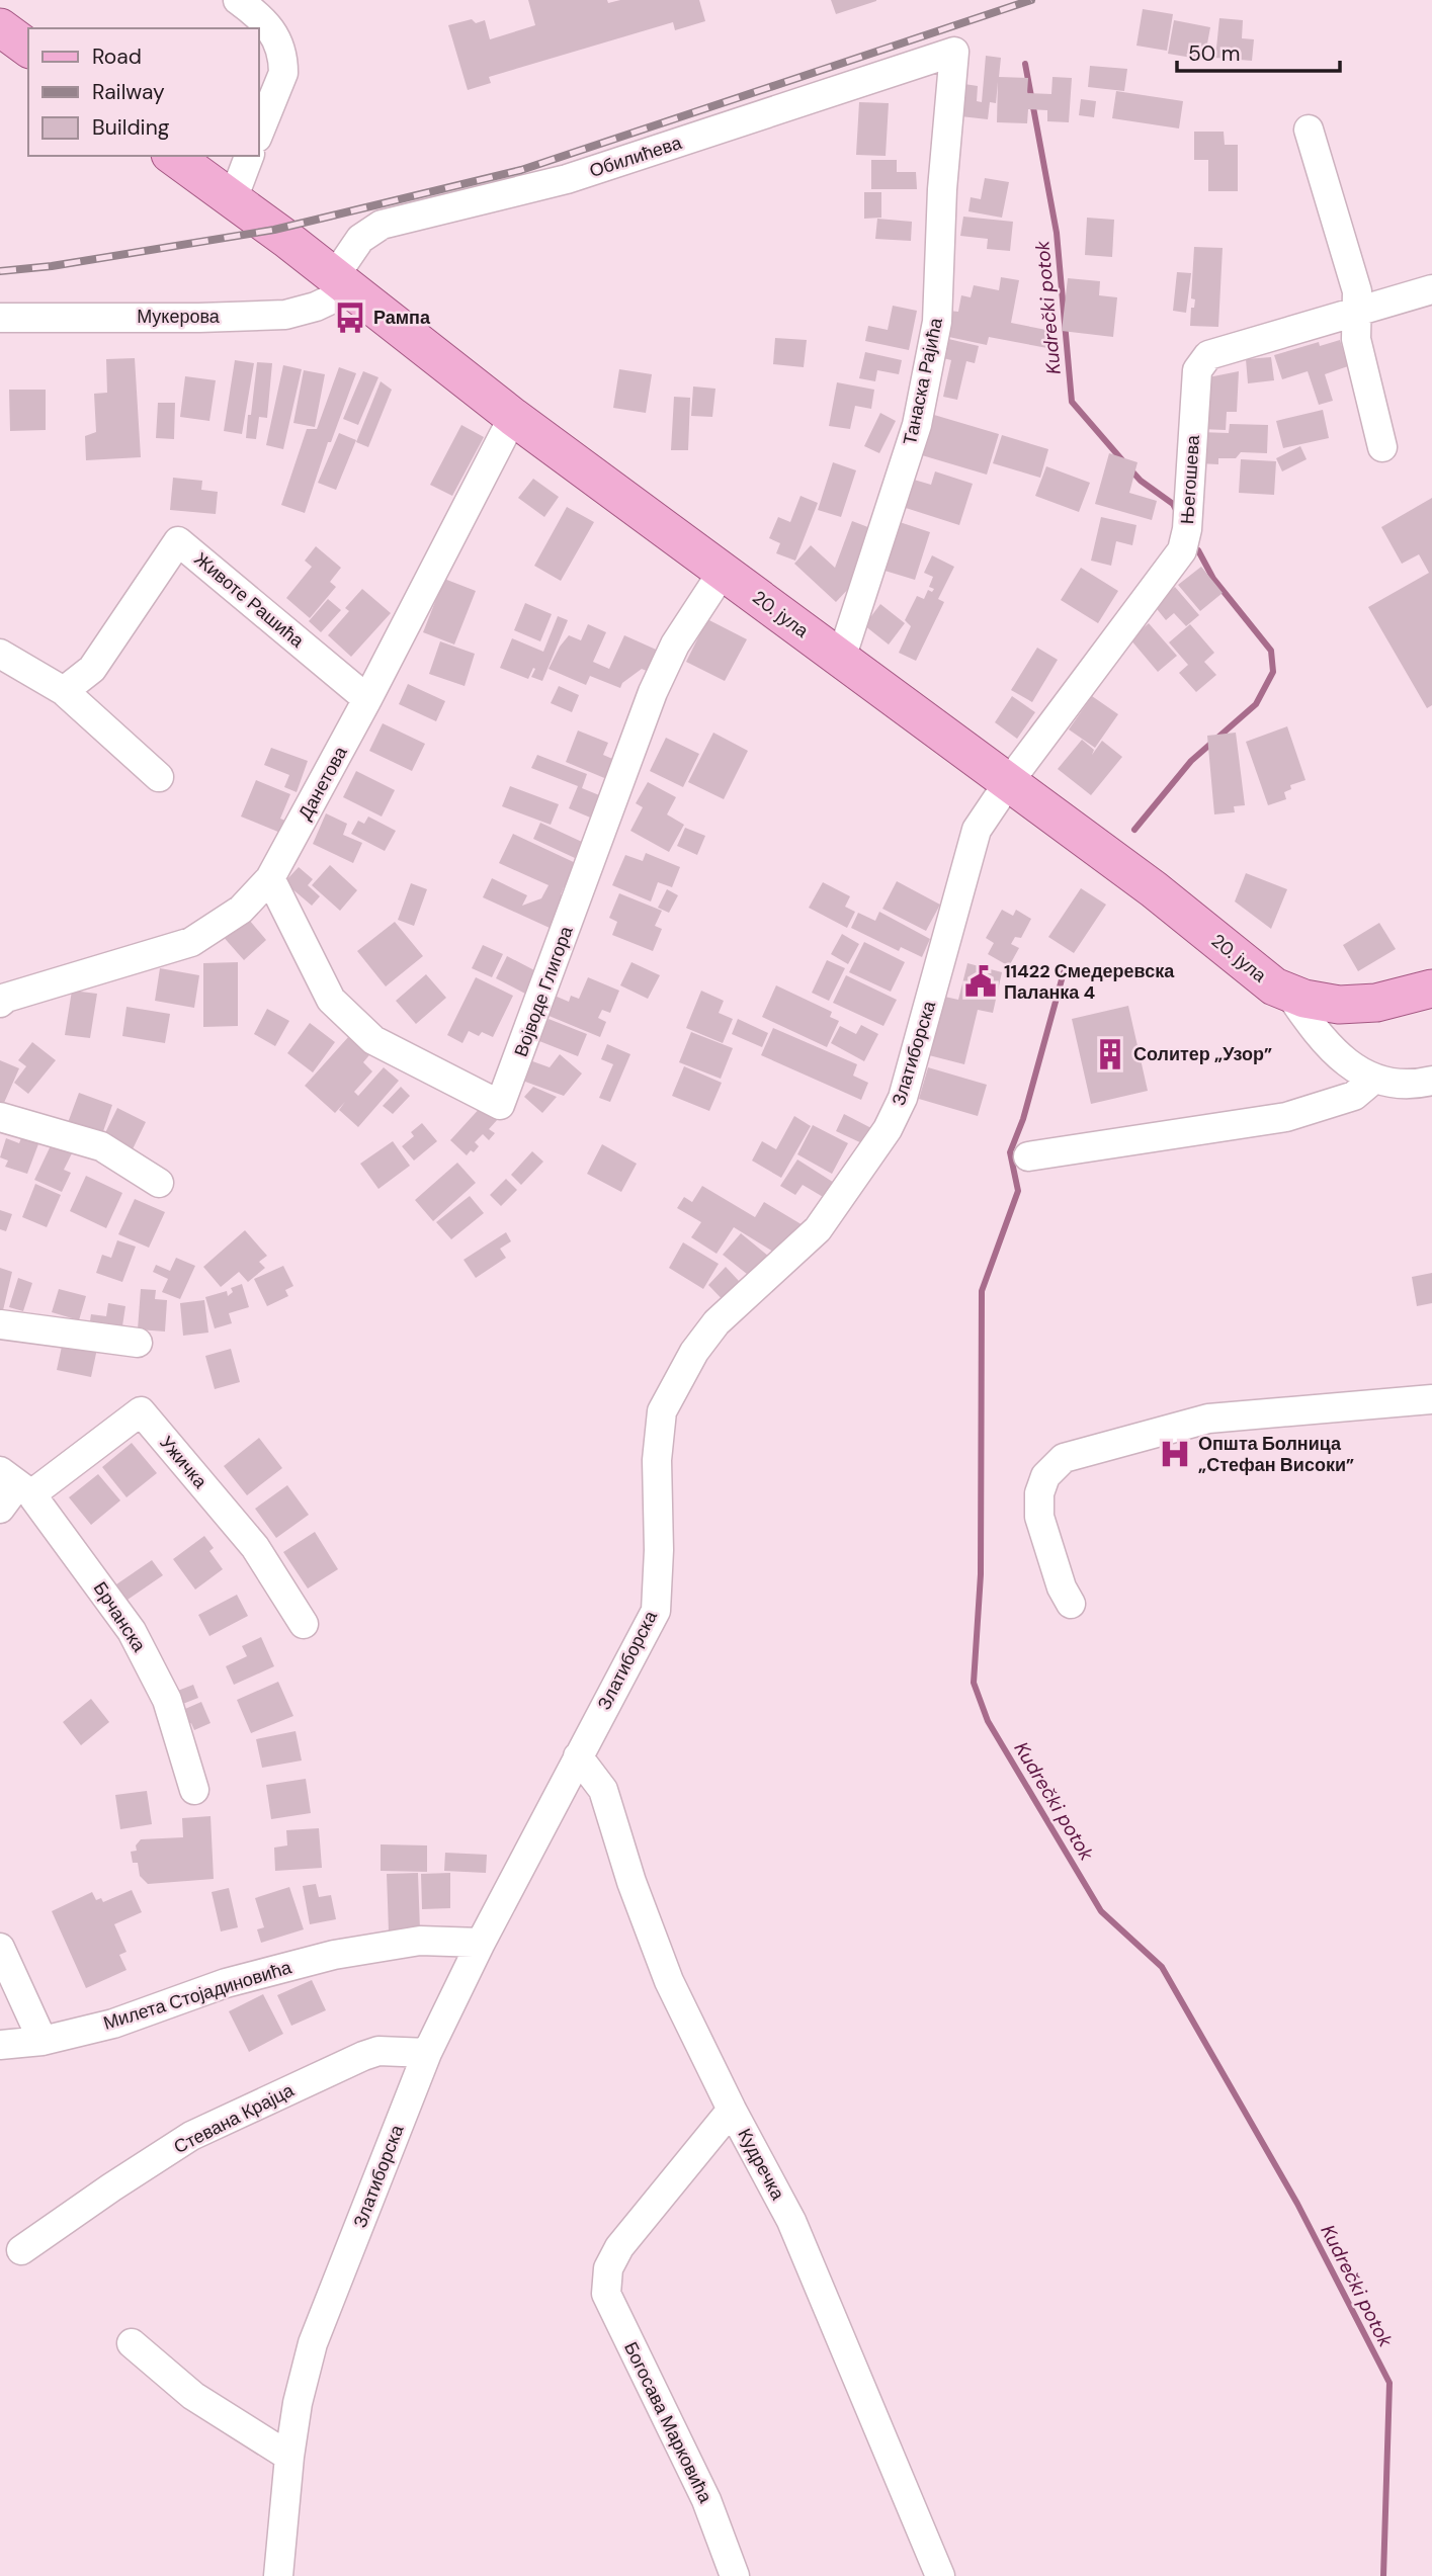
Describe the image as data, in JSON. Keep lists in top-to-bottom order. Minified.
{"streets":{"main road":["20. јула"],"street":["Обилићева","Мукерова","Танаска Рајића","Његошева","Животе Рашића","Данетова","Војводе Глигора","Златиборска","Ужичка","Брчанска","Милета Стојадиновића","Стевана Крајца","Кудречка","Богосава Марковића"]},"crossings":[["Обилићева","Мукерова"],["Обилићева","Танаска Рајића"],["Обилићева","20. јула"],["Мукерова","20. јула"],["Танаска Рајића","20. јула"],["Његошева","20. јула"],["Његошева","Златиборска"],["Животе Рашића","Данетова"],["20. јула","Данетова"],["20. јула","Војводе Глигора"],["20. јула","Златиборска"],["Данетова","Војводе Глигора"],["Златиборска","Милета Стојадиновића"],["Златиборска","Стевана Крајца"],["Златиборска","Кудречка"],["Ужичка","Брчанска"],["Кудречка","Богосава Марковића"]],"water":["Kudrečki potok"],"places":{"bus stop":["Рампа"],"public building":["11422 Смедеревска Паланка 4"],"building":["Солитер „Узор”"],"hospital":["Општа Болница „Стефан Високи”"]},"legend":["Road","Railway","Building"],"scale_bar":"50 m"}
